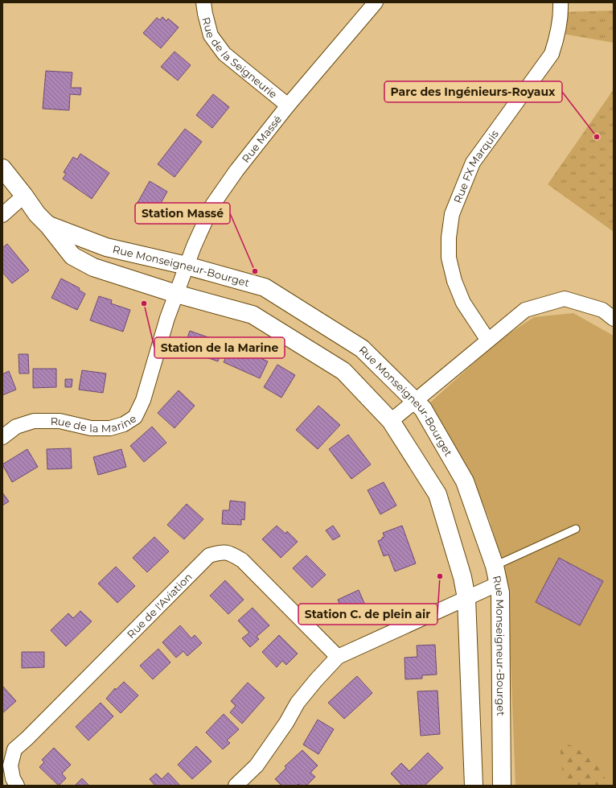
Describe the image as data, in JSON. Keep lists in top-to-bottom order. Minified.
{"streets":{"street":["Rue de la Seigneurie","Rue Massé","Rue FX Marquis","Rue Monseigneur-Bourget","Rue de la Marine","Rue de l'Aviation"]},"crossings":[["Rue de la Seigneurie","Rue Massé"],["Rue Massé","Rue Monseigneur-Bourget"],["Rue Massé","Rue de la Marine"],["Rue Monseigneur-Bourget","Rue de la Marine"]],"places":["Parc des Ingénieurs-Royaux","Station Massé","Station de la Marine","Station C. de plein air"]}
